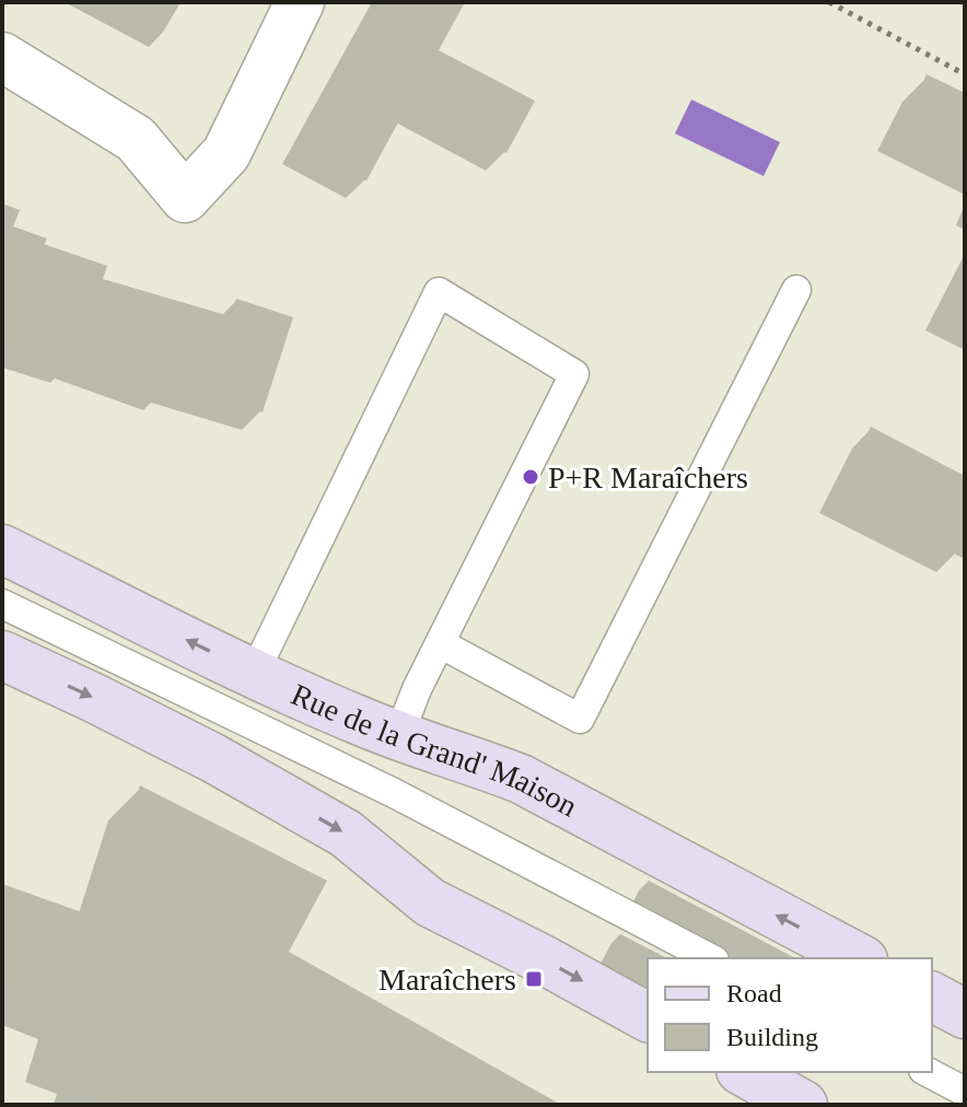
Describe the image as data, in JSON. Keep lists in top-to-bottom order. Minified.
{"streets":{"main road":["Rue de la Grand' Maison"]},"places":{"other":["P+R Maraîchers"],"transit":["Maraîchers"]},"legend":["Road","Building"]}
